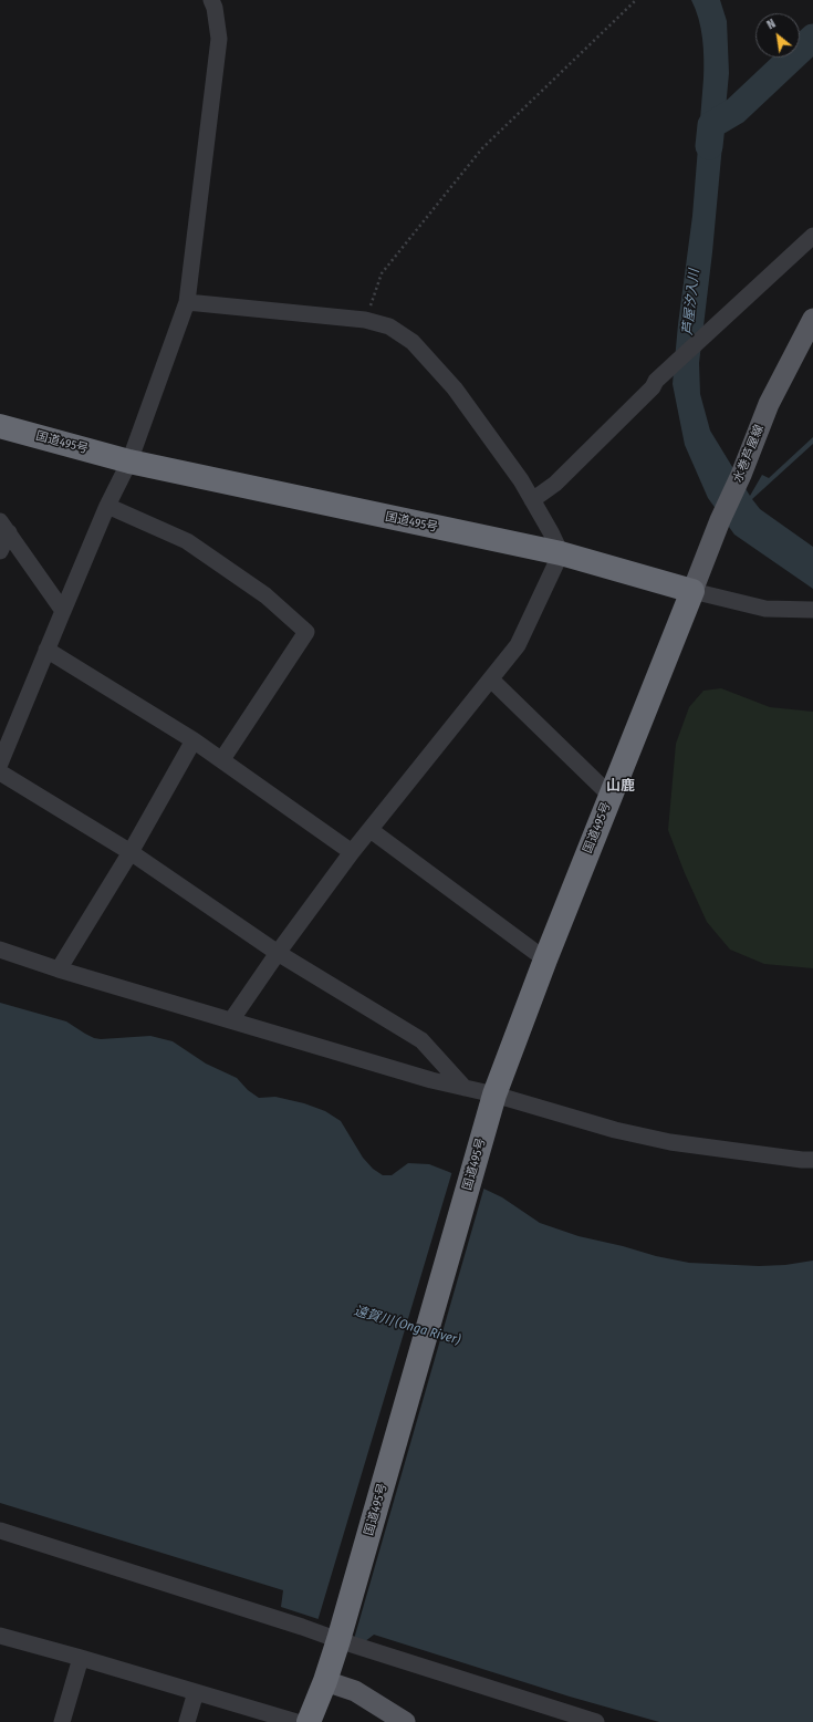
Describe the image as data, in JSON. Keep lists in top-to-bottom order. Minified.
{"streets":{"highway":["国道495号"],"main road":["水巻芦屋線"]},"crossings":[["国道495号","水巻芦屋線"]],"districts":["山鹿"],"water":["芦屋汐入川","遠賀川 (Onga River)"],"north":"top left"}
